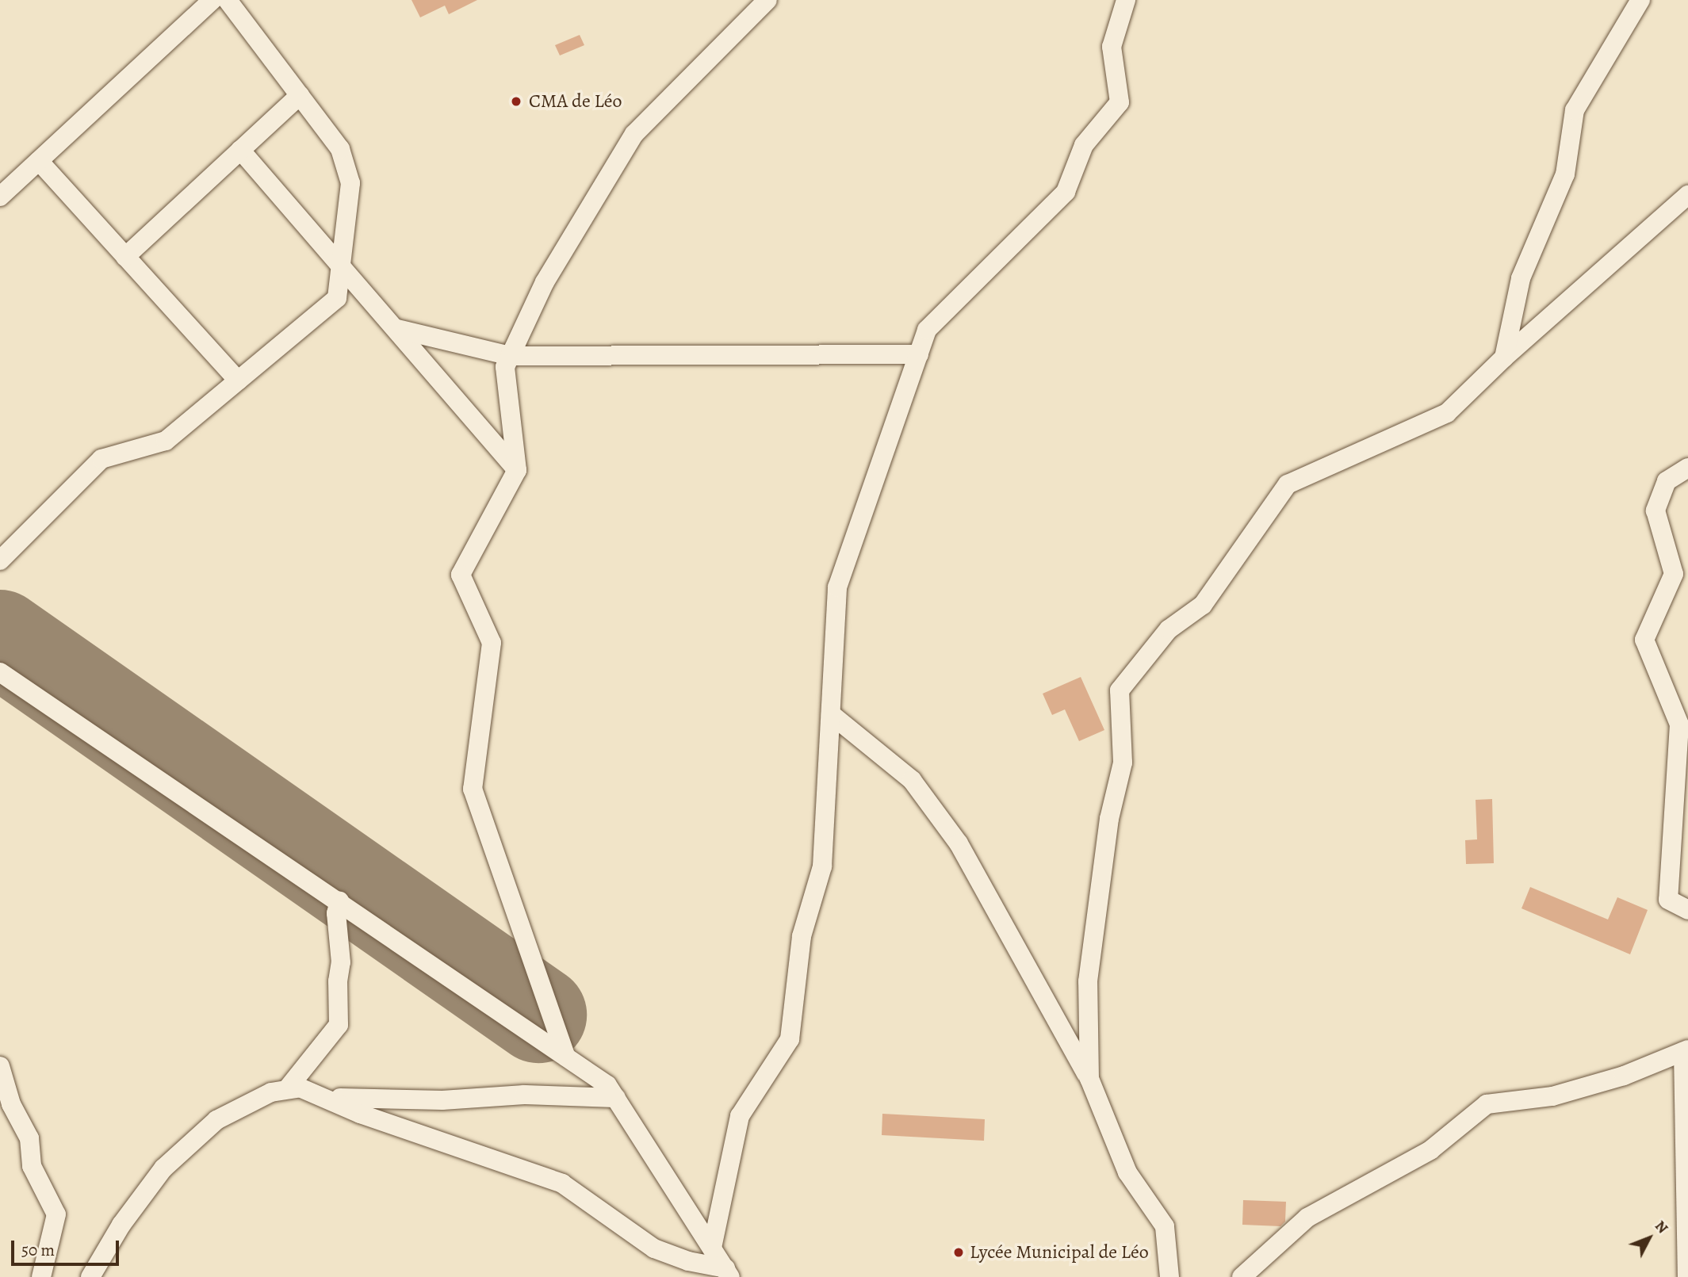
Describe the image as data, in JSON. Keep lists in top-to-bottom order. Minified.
{"places":["CMA de Léo","Lycée Municipal de Léo"],"scale_bar":"50 m","north":"top right"}
